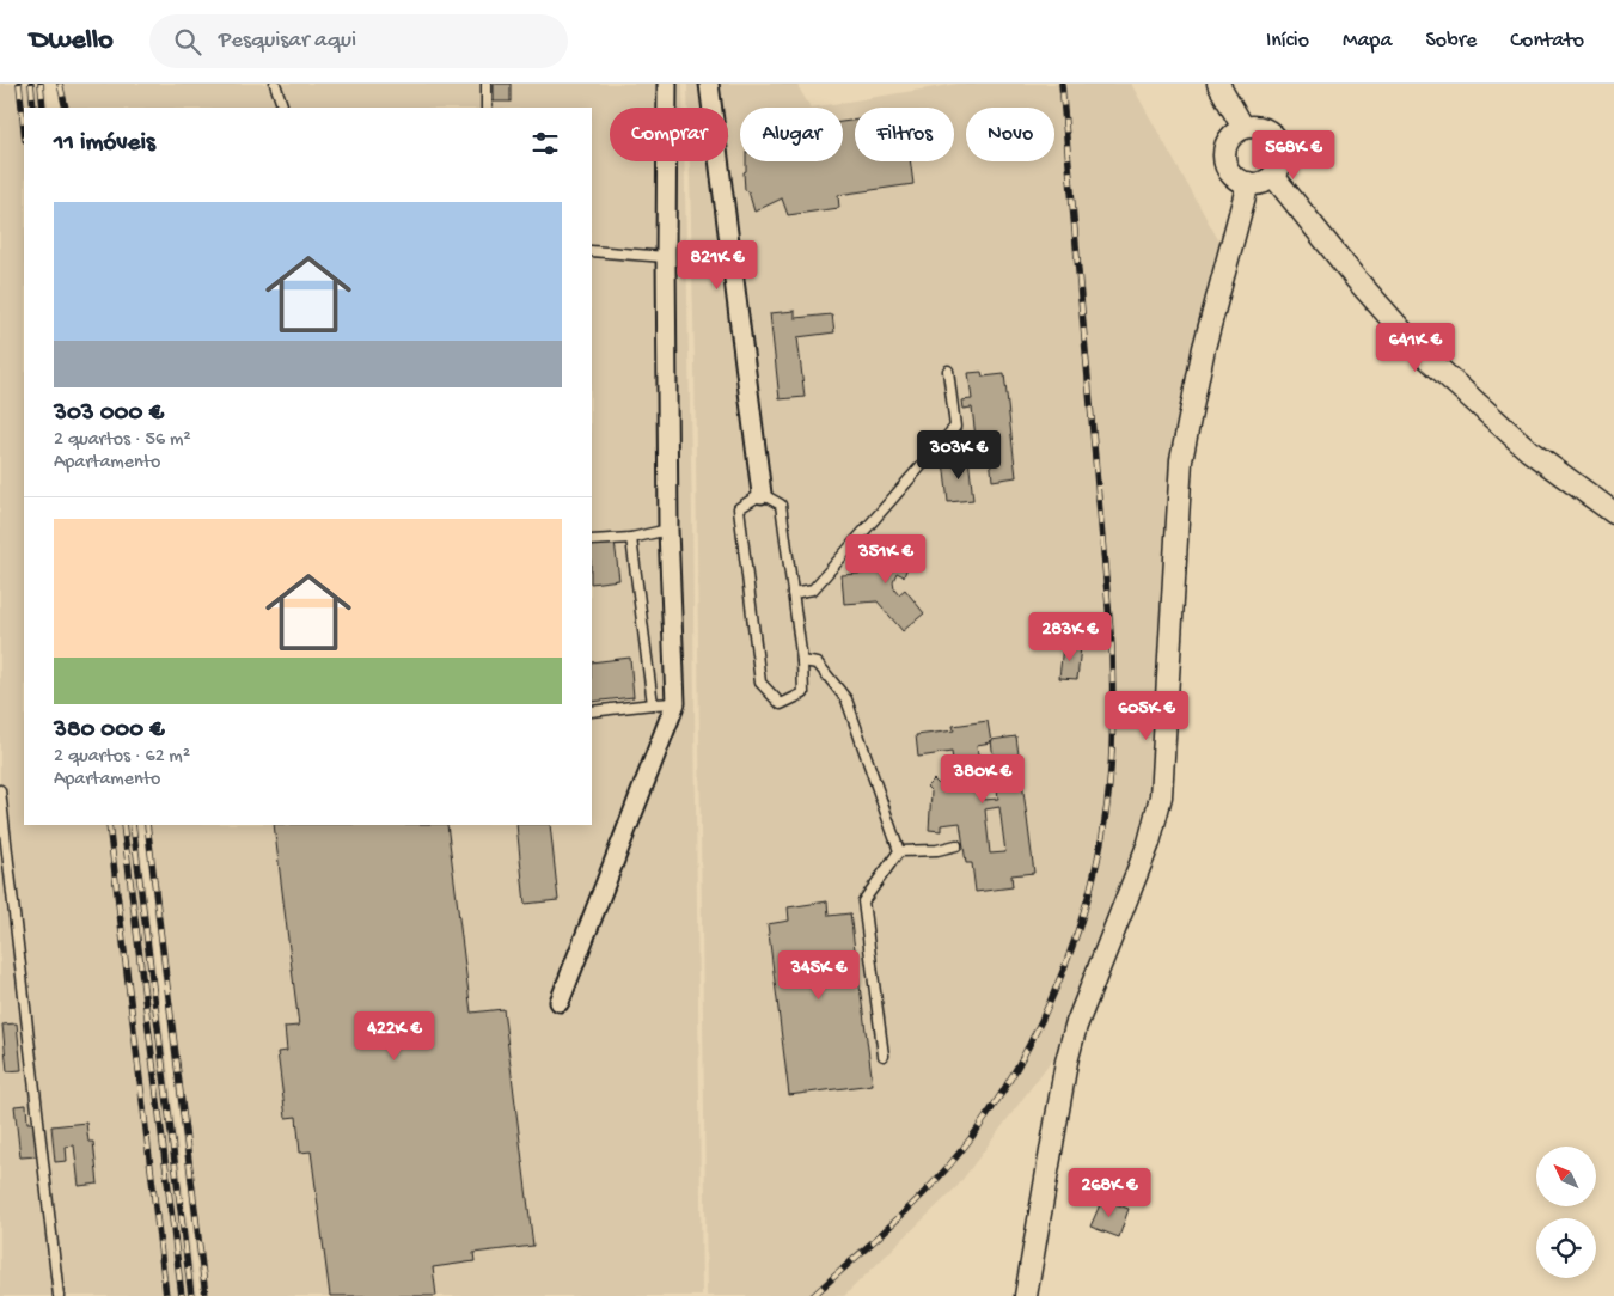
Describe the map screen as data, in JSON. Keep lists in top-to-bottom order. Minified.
{"north":"top left","page":{"header":"Dwello","search":"Pesquisar aqui","nav":["Início","Mapa","Sobre","Contato"],"chip":["Comprar","Alugar","Filtros","Novo"],"heading":"11 imóveis","price":["568K €","821K €","641K €","303K €","351K €","283K €","605K €","380K €","345K €","422K €","268K €"],"list":[{"name":"303 000 €","note":"2 quartos · 56 m² · Apartamento"},{"name":"380 000 €","note":"2 quartos · 62 m² · Apartamento"}]}}
